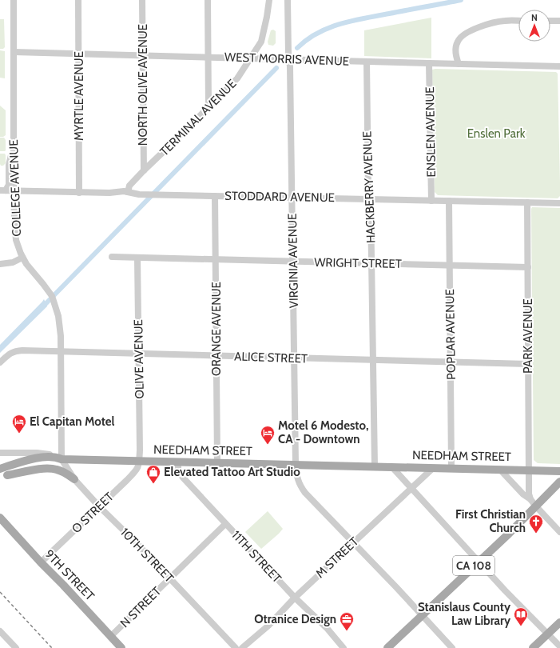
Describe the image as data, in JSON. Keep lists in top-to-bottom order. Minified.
{"streets":{"main road":["NEEDHAM STREET","CA 108","9TH STREET"],"street":["WEST MORRIS AVENUE","NORTH OLIVE AVENUE","MYRTLE AVENUE","TERMINAL AVENUE","ENSLEN AVENUE","HACKBERRY AVENUE","COLLEGE AVENUE","STODDARD AVENUE","VIRGINIA AVENUE","WRIGHT STREET","ORANGE AVENUE","POPLAR AVENUE","PARK AVENUE","ALICE STREET","OLIVE AVENUE","O STREET","10TH STREET","11TH STREET","M STREET","N STREET"]},"crossings":[["WEST MORRIS AVENUE","NORTH OLIVE AVENUE"],["WEST MORRIS AVENUE","MYRTLE AVENUE"],["WEST MORRIS AVENUE","TERMINAL AVENUE"],["WEST MORRIS AVENUE","ENSLEN AVENUE"],["WEST MORRIS AVENUE","HACKBERRY AVENUE"],["WEST MORRIS AVENUE","COLLEGE AVENUE"],["WEST MORRIS AVENUE","VIRGINIA AVENUE"],["NORTH OLIVE AVENUE","TERMINAL AVENUE"],["MYRTLE AVENUE","STODDARD AVENUE"],["TERMINAL AVENUE","STODDARD AVENUE"],["ENSLEN AVENUE","STODDARD AVENUE"],["HACKBERRY AVENUE","STODDARD AVENUE"],["HACKBERRY AVENUE","WRIGHT STREET"],["HACKBERRY AVENUE","ALICE STREET"],["HACKBERRY AVENUE","NEEDHAM STREET"],["COLLEGE AVENUE","STODDARD AVENUE"],["COLLEGE AVENUE","ALICE STREET"],["COLLEGE AVENUE","NEEDHAM STREET"],["COLLEGE AVENUE","10TH STREET"],["STODDARD AVENUE","VIRGINIA AVENUE"],["STODDARD AVENUE","ORANGE AVENUE"],["STODDARD AVENUE","POPLAR AVENUE"],["STODDARD AVENUE","PARK AVENUE"],["VIRGINIA AVENUE","WRIGHT STREET"],["VIRGINIA AVENUE","ALICE STREET"],["VIRGINIA AVENUE","NEEDHAM STREET"],["VIRGINIA AVENUE","M STREET"],["VIRGINIA AVENUE","CA 108"],["WRIGHT STREET","ORANGE AVENUE"],["WRIGHT STREET","POPLAR AVENUE"],["WRIGHT STREET","PARK AVENUE"],["WRIGHT STREET","OLIVE AVENUE"],["ORANGE AVENUE","ALICE STREET"],["ORANGE AVENUE","NEEDHAM STREET"],["POPLAR AVENUE","ALICE STREET"],["POPLAR AVENUE","NEEDHAM STREET"],["PARK AVENUE","ALICE STREET"],["PARK AVENUE","NEEDHAM STREET"],["ALICE STREET","OLIVE AVENUE"],["OLIVE AVENUE","NEEDHAM STREET"],["OLIVE AVENUE","O STREET"],["NEEDHAM STREET","O STREET"],["NEEDHAM STREET","10TH STREET"],["NEEDHAM STREET","11TH STREET"],["NEEDHAM STREET","M STREET"],["O STREET","10TH STREET"],["O STREET","9TH STREET"],["10TH STREET","N STREET"],["11TH STREET","M STREET"],["11TH STREET","N STREET"],["9TH STREET","N STREET"]],"parks":["Enslen Park"],"places":{"hotel":["El Capitan Motel","Motel 6 Modesto, CA - Downtown"],"shop":["Elevated Tattoo Art Studio"],"church":["First Christian Church"],"library":["Stanislaus County Law Library"],"office":["Otranice Design"]},"north":"top"}
